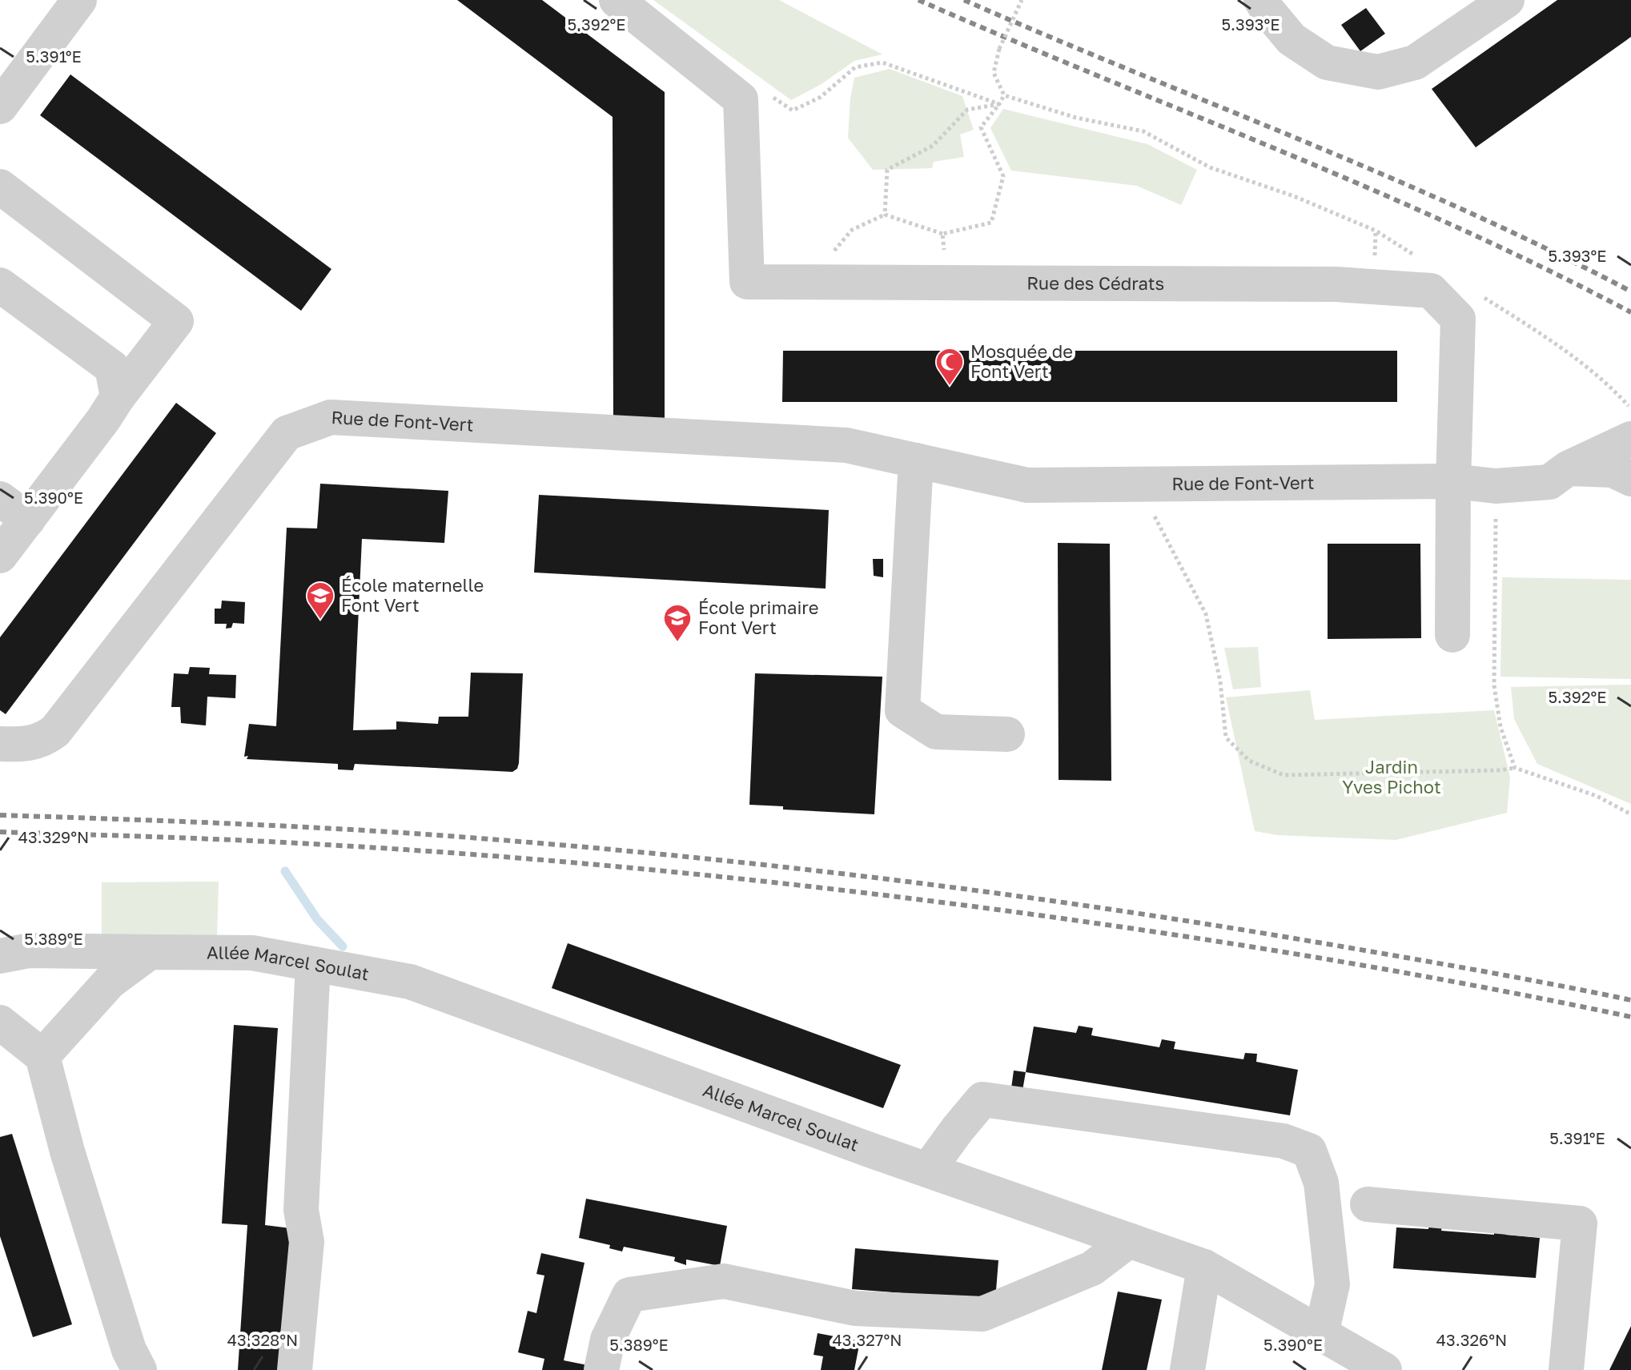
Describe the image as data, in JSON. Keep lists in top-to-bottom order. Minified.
{"streets":{"street":["Rue des Cédrats","Rue de Font-Vert","Allée Marcel Soulat"]},"crossings":[["Rue des Cédrats","Rue de Font-Vert"]],"parks":["Jardin Yves Pichot"],"places":{"mosque":["Mosquée de Font Vert"],"school or university":["École maternelle Font Vert","École primaire Font Vert"]},"coordinates":["5.392°E","5.393°E","5.391°E","5.390°E","43.329°N","5.389°E","43.328°N","43.327°N","43.326°N"]}
